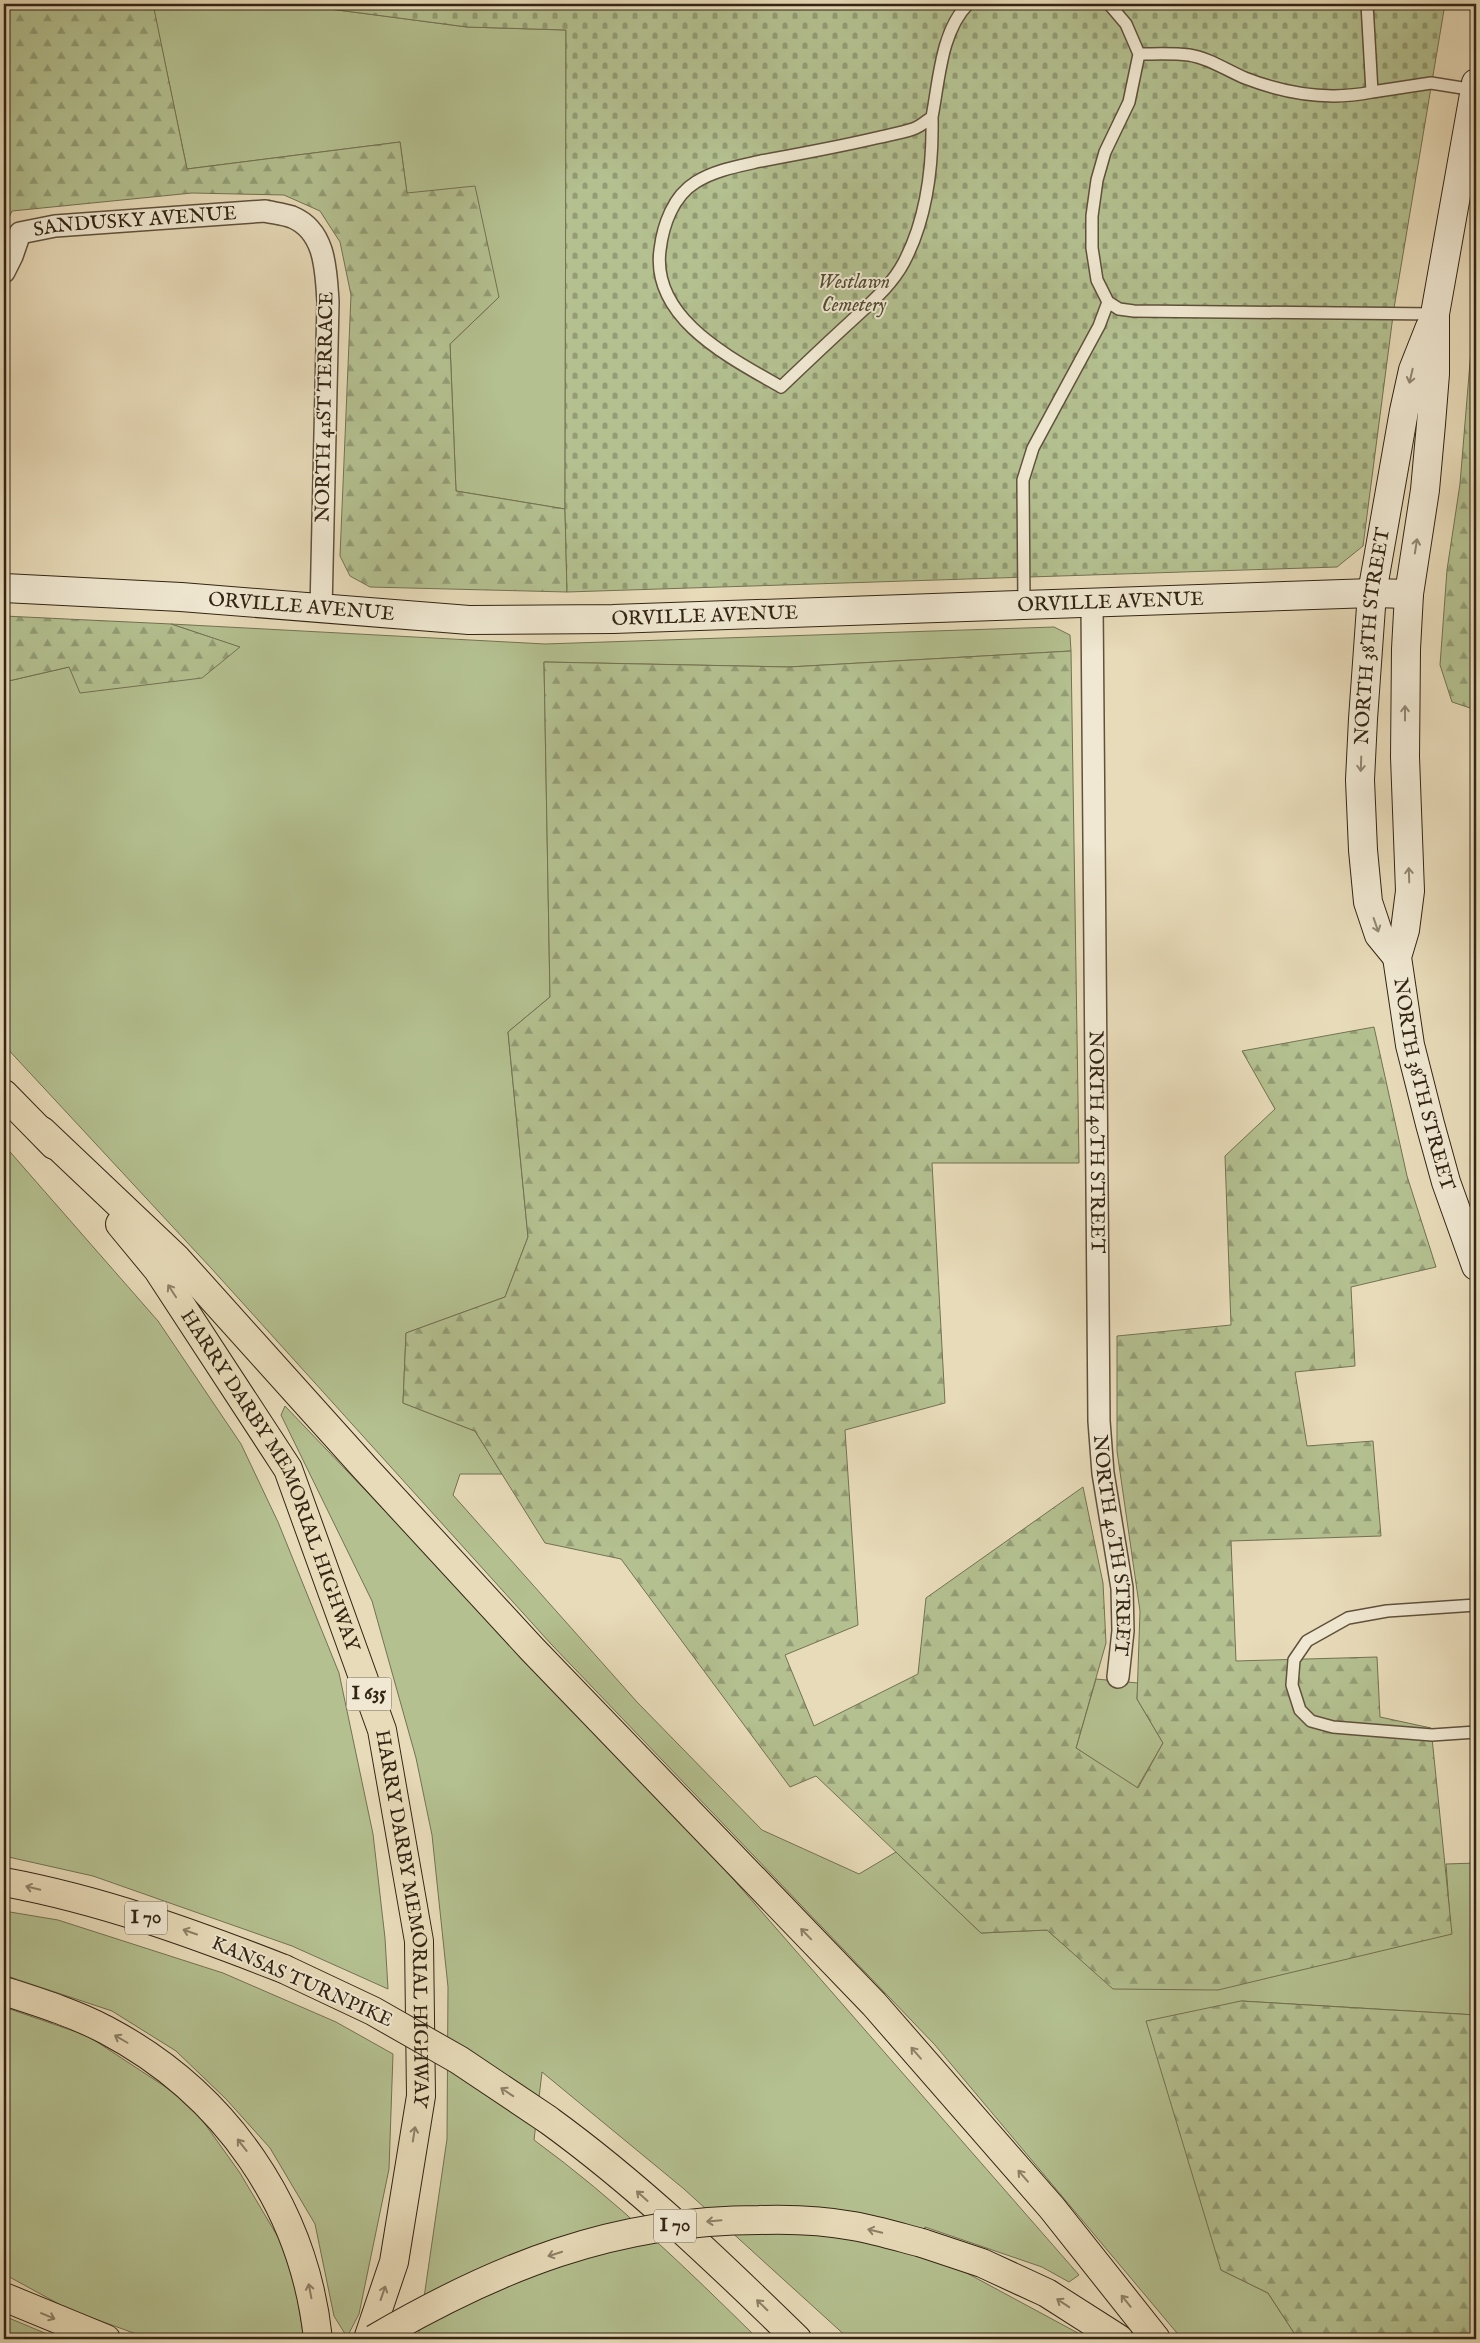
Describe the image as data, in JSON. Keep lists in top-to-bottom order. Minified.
{"streets":{"highway":["HARRY DARBY MEMORIAL HIGHWAY","I 635","I 70","KANSAS TURNPIKE"],"main road":["ORVILLE AVENUE","NORTH 38TH STREET"],"street":["SANDUSKY AVENUE","NORTH 41ST TERRACE","NORTH 40TH STREET"]},"crossings":[["SANDUSKY AVENUE","NORTH 41ST TERRACE"],["NORTH 41ST TERRACE","ORVILLE AVENUE"],["ORVILLE AVENUE","NORTH 38TH STREET"],["ORVILLE AVENUE","NORTH 40TH STREET"]],"one_way":["HARRY DARBY MEMORIAL HIGHWAY","KANSAS TURNPIKE"],"parks":["Westlawn Cemetery"]}
